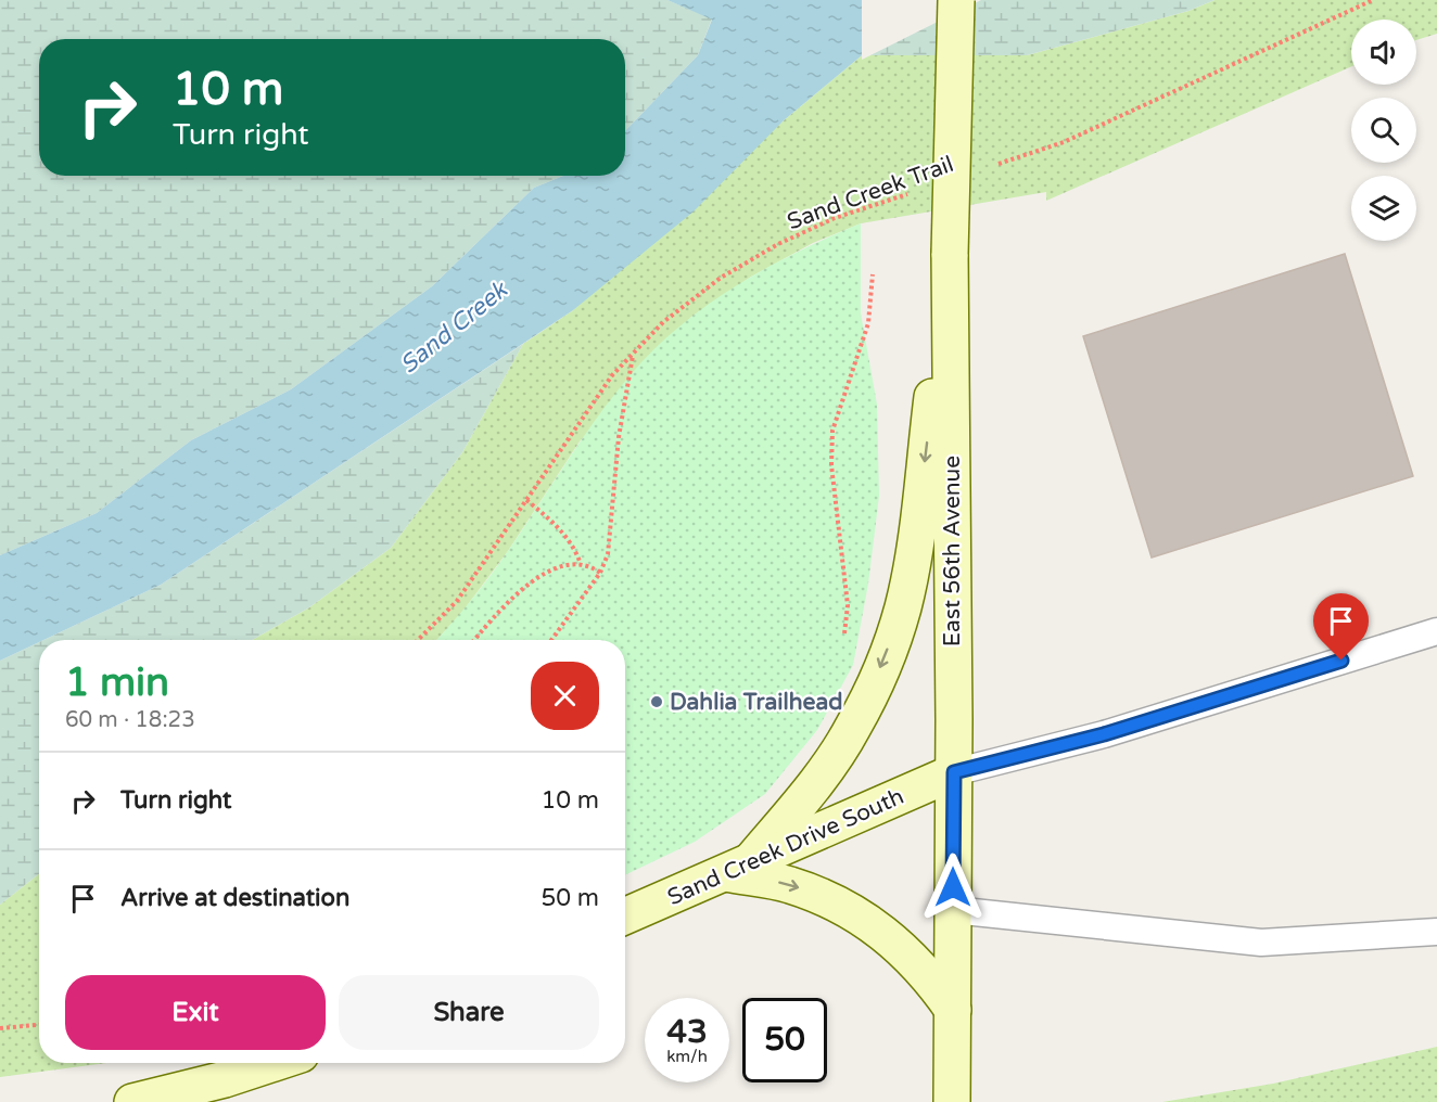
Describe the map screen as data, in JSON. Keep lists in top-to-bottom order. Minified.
{"streets":{"main road":["East 56th Avenue","Sand Creek Drive South"],"path":["Sand Creek Trail"]},"crossings":[["East 56th Avenue","Sand Creek Drive South"]],"water":["Sand Creek"],"places":["Dahlia Trailhead"],"page":{"turn":["10 m","Turn right"],"heading":["1 min","60 m · 18:23"],"list":[{"name":"Turn right","value":"10 m"},{"name":"Arrive at destination","value":"50 m"}],"buttons":["Exit","Share"],"speed":"43 km/h","limit":"50"}}
